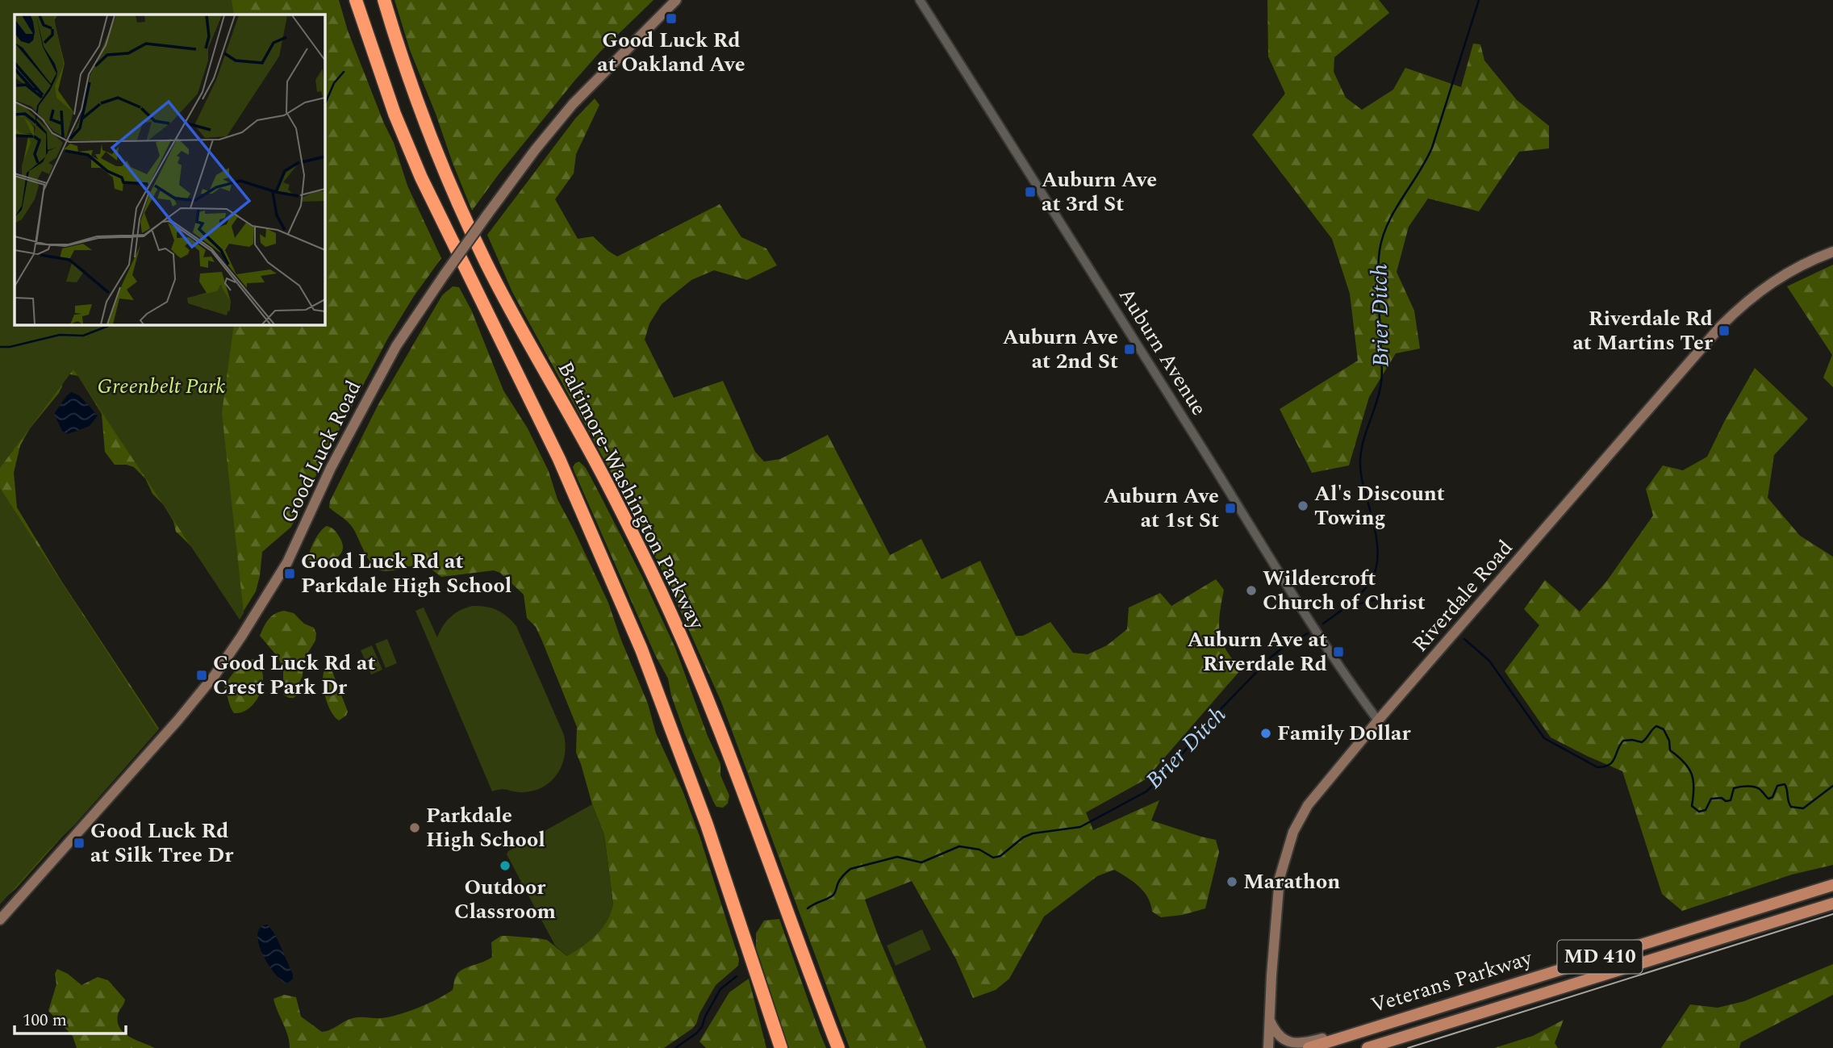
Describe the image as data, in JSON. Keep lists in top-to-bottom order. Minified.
{"streets":{"highway":["Baltimore-Washington Parkway"],"main road":["Good Luck Road","Riverdale Road","MD 410","Veterans Parkway"],"street":["Auburn Avenue"]},"crossings":[["Auburn Avenue","Riverdale Road"]],"water":["Brier Ditch"],"parks":["Greenbelt Park"],"places":{"transit":["Good Luck Rd at Oakland Ave","Auburn Ave at 3rd St","Riverdale Rd at Martins Ter","Auburn Ave at 2nd St","Auburn Ave at 1st St","Good Luck Rd at Parkdale High School","Auburn Ave at Riverdale Rd","Good Luck Rd at Crest Park Dr","Good Luck Rd at Silk Tree Dr"],"other":["Al's Discount Towing","Wildercroft Church of Christ","Family Dollar","Parkdale High School","Outdoor Classroom","Marathon"]},"scale_bar":"100 m"}
